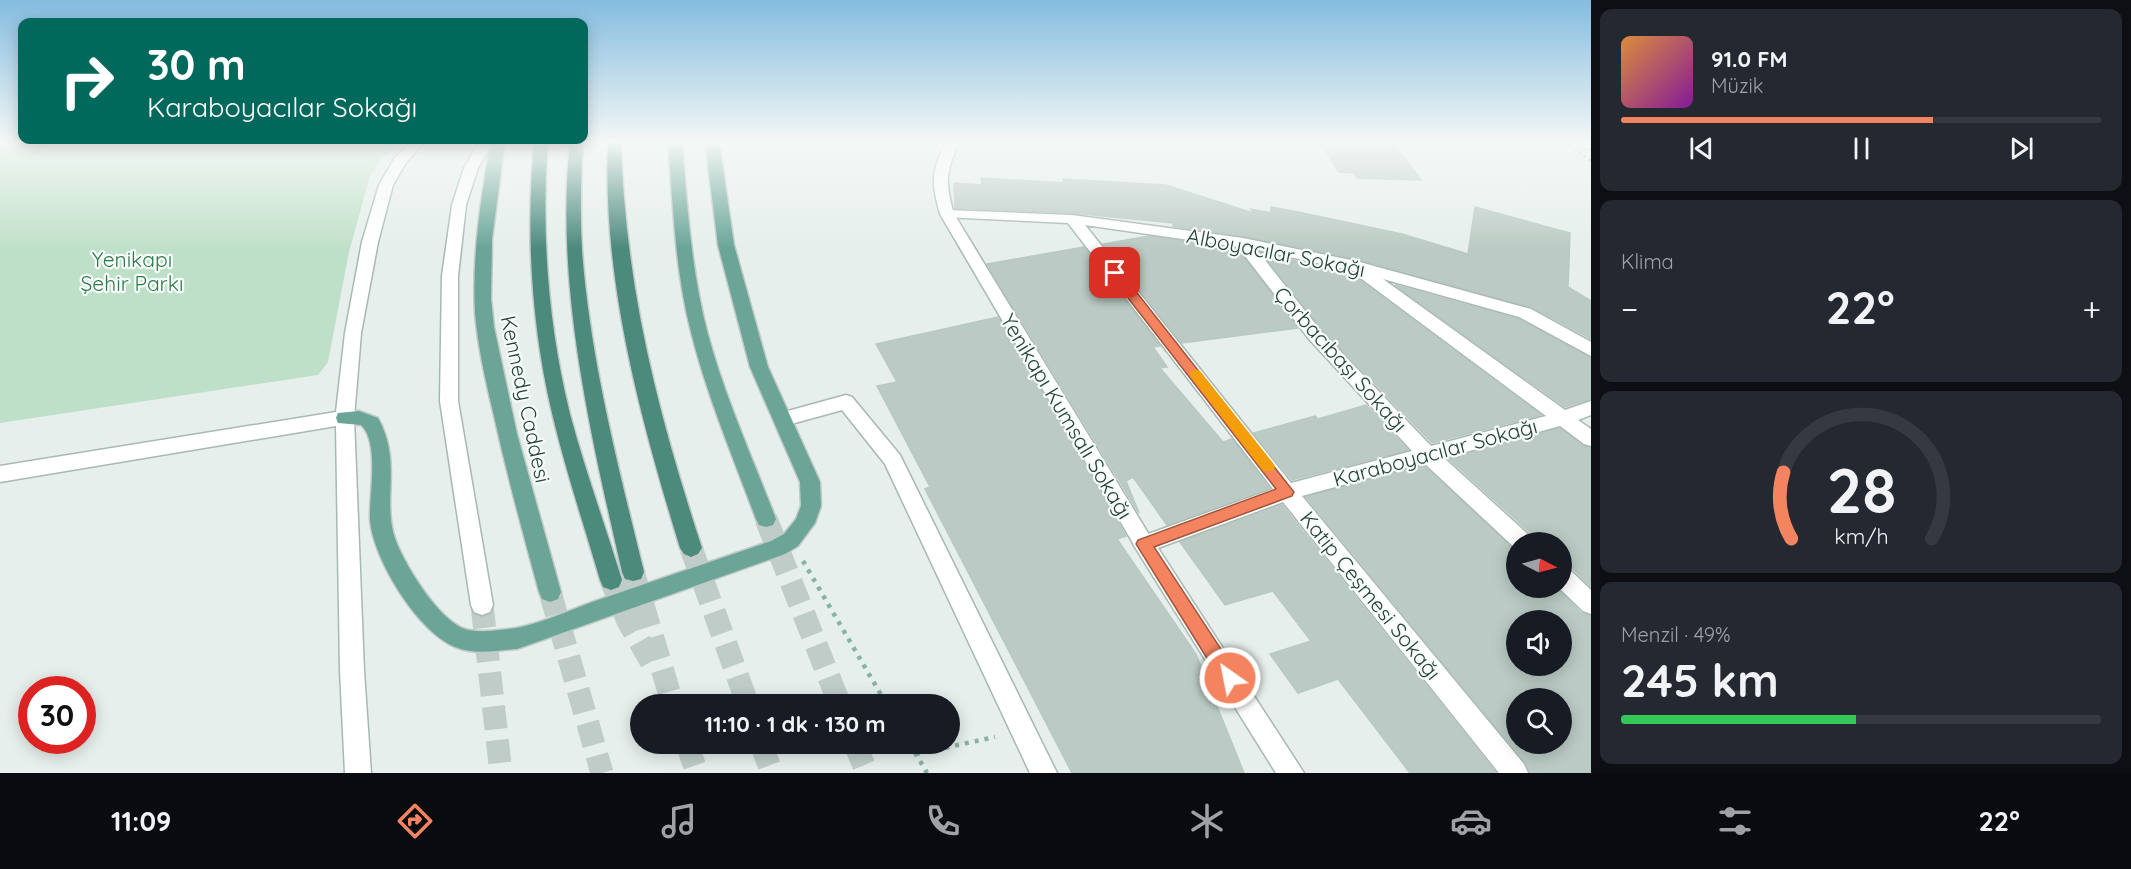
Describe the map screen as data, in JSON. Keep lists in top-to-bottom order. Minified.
{"streets":{"main road":["Kennedy Caddesi"],"street":["Alboyacılar Sokağı","Çorbacıbaşı Sokağı","Yenikapı Kumsalı Sokağı","Karaboyacılar Sokağı","Katip Çeşmesi Sokağı"]},"crossings":[["Alboyacılar Sokağı","Çorbacıbaşı Sokağı"],["Alboyacılar Sokağı","Yenikapı Kumsalı Sokağı"],["Alboyacılar Sokağı","Katip Çeşmesi Sokağı"],["Çorbacıbaşı Sokağı","Karaboyacılar Sokağı"],["Yenikapı Kumsalı Sokağı","Karaboyacılar Sokağı"],["Karaboyacılar Sokağı","Katip Çeşmesi Sokağı"]],"parks":["Yenikapı Şehir Parkı"],"north":"right","page":{"turn":["30 m","Karaboyacılar Sokağı"],"song":["91.0 FM","Müzik"],"tile":["Klima",["Menzil · 49%","245 km"]],"heat":["−","22°","+"],"limit":"30","trip":"11:10 · 1 dk · 130 m","tabs":["11:09","22°"],"gauge":["28","km/h"]}}
